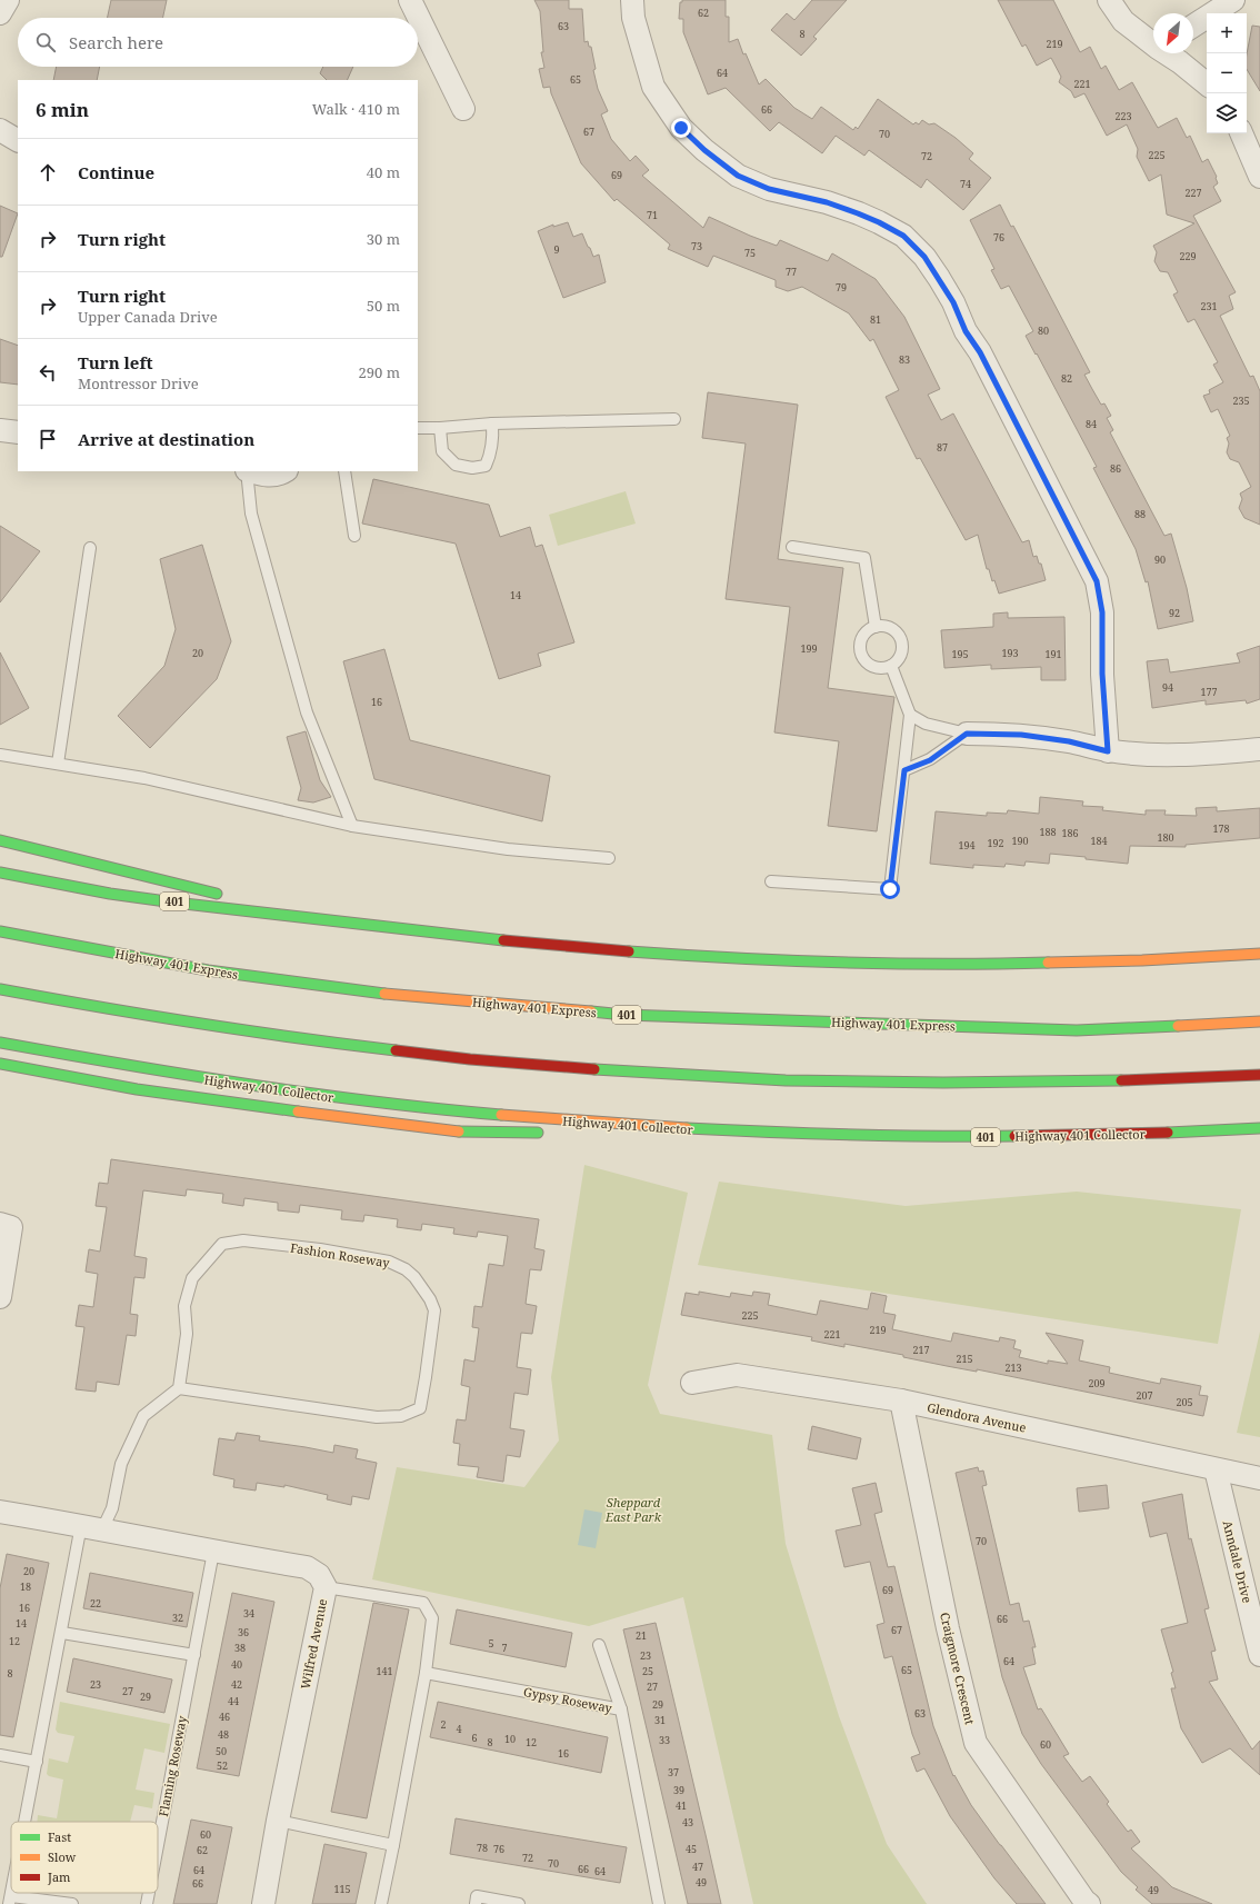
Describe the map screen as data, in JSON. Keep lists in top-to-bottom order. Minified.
{"streets":{"highway":["401","Highway 401 Express","Highway 401 Collector"],"street":["Glendora Avenue","Anndale Drive","Wilfred Avenue","Craigmore Crescent"],"lane":["Fashion Roseway","Gypsy Roseway","Flaming Roseway"]},"crossings":[["Glendora Avenue","Anndale Drive"],["Glendora Avenue","Craigmore Crescent"],["Wilfred Avenue","Flaming Roseway"]],"parks":["Sheppard East Park"],"house_numbers":["62","63","8","219","64","65","221","66","223","67","70","225","72","69","74","227","71","76","73","9","75","229","77","79","231","81","80","83","82","235","84","87","86","88","90","14","92","199","20","193","195","191","94","177","16","178","188","186","180","190","184","192","194","225","219","221","217","215","213","209","207","205","70","20","18","69","22","16","34","32","66","14","67","36","21","12","5","38","7","23","64","40","65","141","25","8","23","42","27","27","29","44","29","63","46","31","2","4","48","6","10","33","8","12","60","50","16","52","37","39","41","43","60","78","76","45","62","72","70","47","66","64","64","49","66","115","49"],"legend":["Fast","Slow","Jam"],"north":"bottom left","page":{"map_buttons":["+","−"],"search":"Search here","heading":["6 min","Walk · 410 m"],"list":[["Continue","40 m"],["Turn right","30 m"],["Turn right","Upper Canada Drive","50 m"],["Turn left","Montressor Drive","290 m"],"Arrive at destination"]}}
